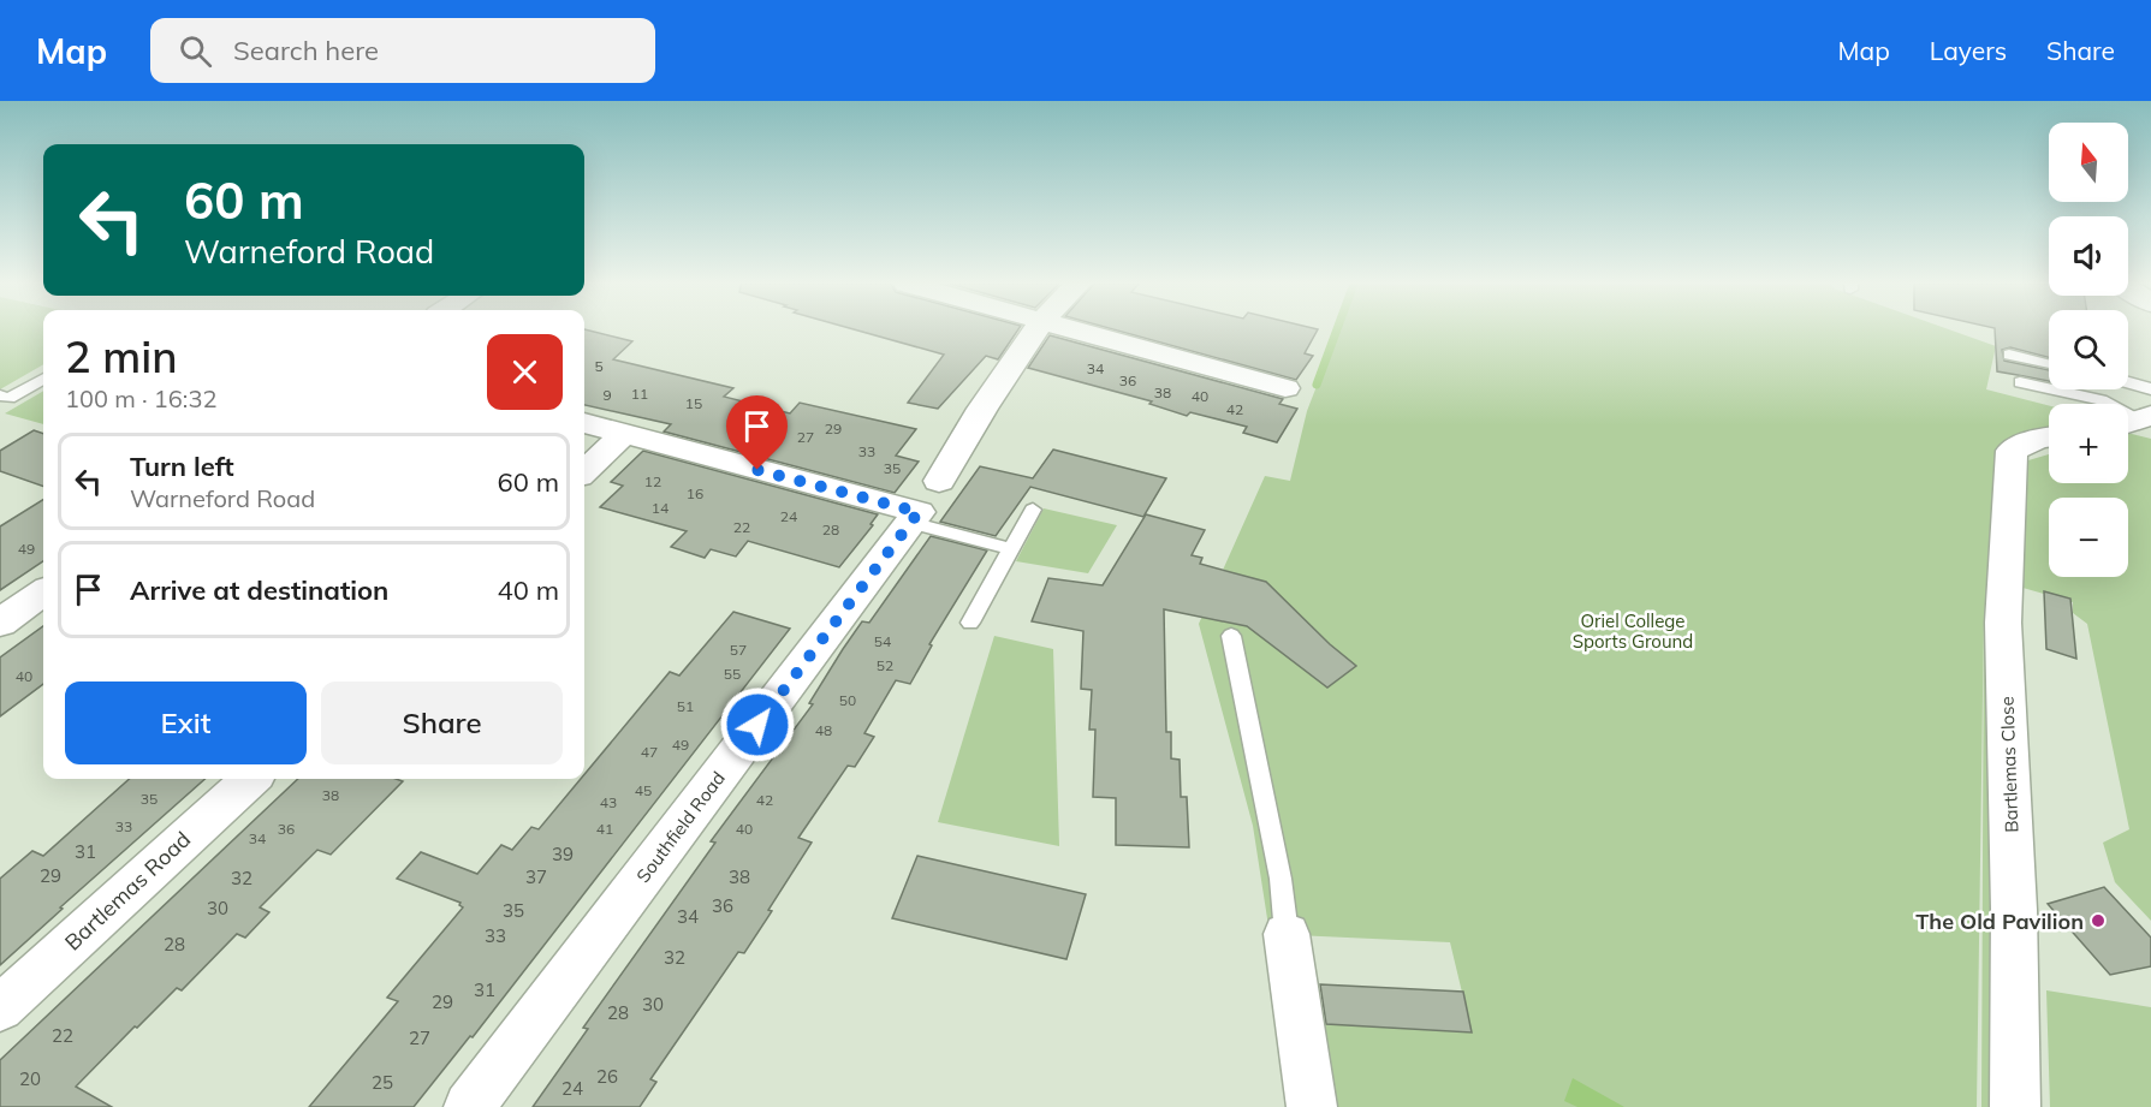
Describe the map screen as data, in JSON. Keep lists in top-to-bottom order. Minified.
{"streets":{"street":["Bartlemas Close","Southfield Road","Bartlemas Road"]},"parks":["Oriel College Sports Ground"],"places":["The Old Pavilion"],"house_numbers":["5","34","36","38","11","9","40","15","42","29","27","33","35","12","16","14","24","22","28","49","54","57","52","55","40","50","51","48","49","47","45","38","35","42","43","33","36","41","40","34","31","39","29","37","38","32","36","30","35","34","33","28","32","31","29","30","28","22","27","26","20","25","24"],"north":"top","page":{"header":"Map","search":"Search here","nav":["Map","Layers","Share"],"map_buttons":["+","−"],"turn":["60 m","Warneford Road"],"heading":["2 min","100 m · 16:32"],"list":[{"name":"Turn left","note":"Warneford Road","value":"60 m"},{"name":"Arrive at destination","value":"40 m"}],"buttons":["Exit","Share"]}}
